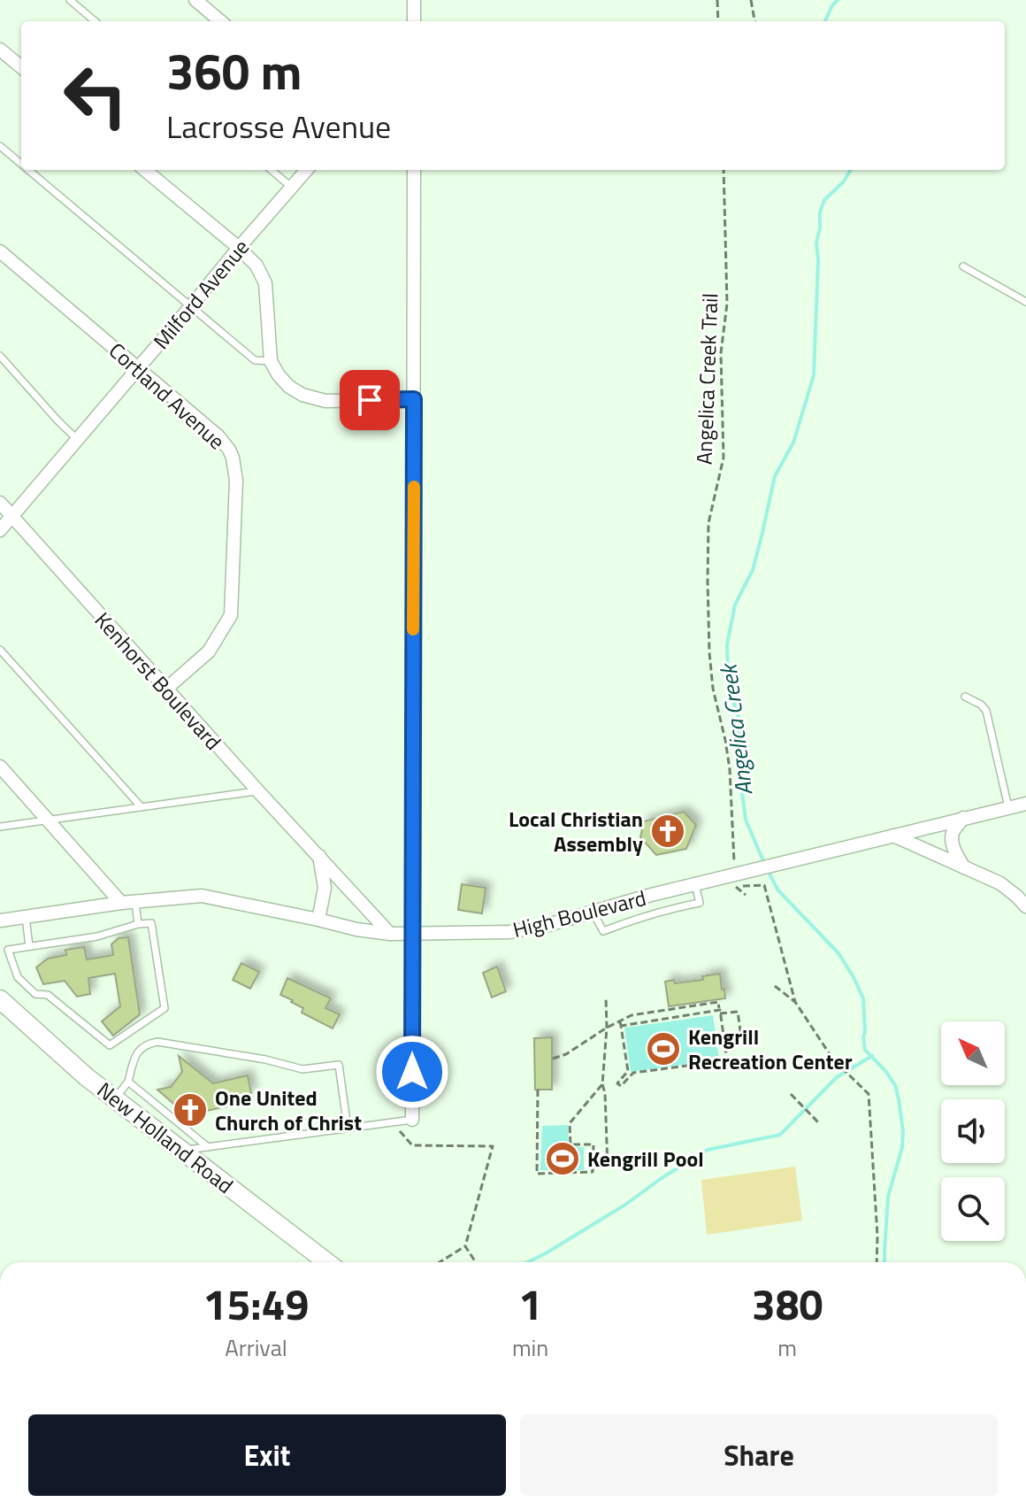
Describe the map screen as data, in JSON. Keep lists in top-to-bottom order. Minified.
{"streets":{"main road":["New Holland Road"],"street":["Milford Avenue","Cortland Avenue","Kenhorst Boulevard","High Boulevard"],"path":["Angelica Creek Trail"]},"crossings":[["Milford Avenue","Cortland Avenue"],["Milford Avenue","Kenhorst Boulevard"],["Angelica Creek Trail","High Boulevard"],["Cortland Avenue","Kenhorst Boulevard"],["Kenhorst Boulevard","High Boulevard"]],"water":["Angelica Creek"],"places":{"church":["Local Christian Assembly","One United Church of Christ"],"sports":["Kengrill Recreation Center","Kengrill Pool"]},"north":"top left","page":{"turn":["360 m","Lacrosse Avenue"],"eta":["15:49","Arrival","1","min","380","m"],"buttons":["Exit","Share"]}}
